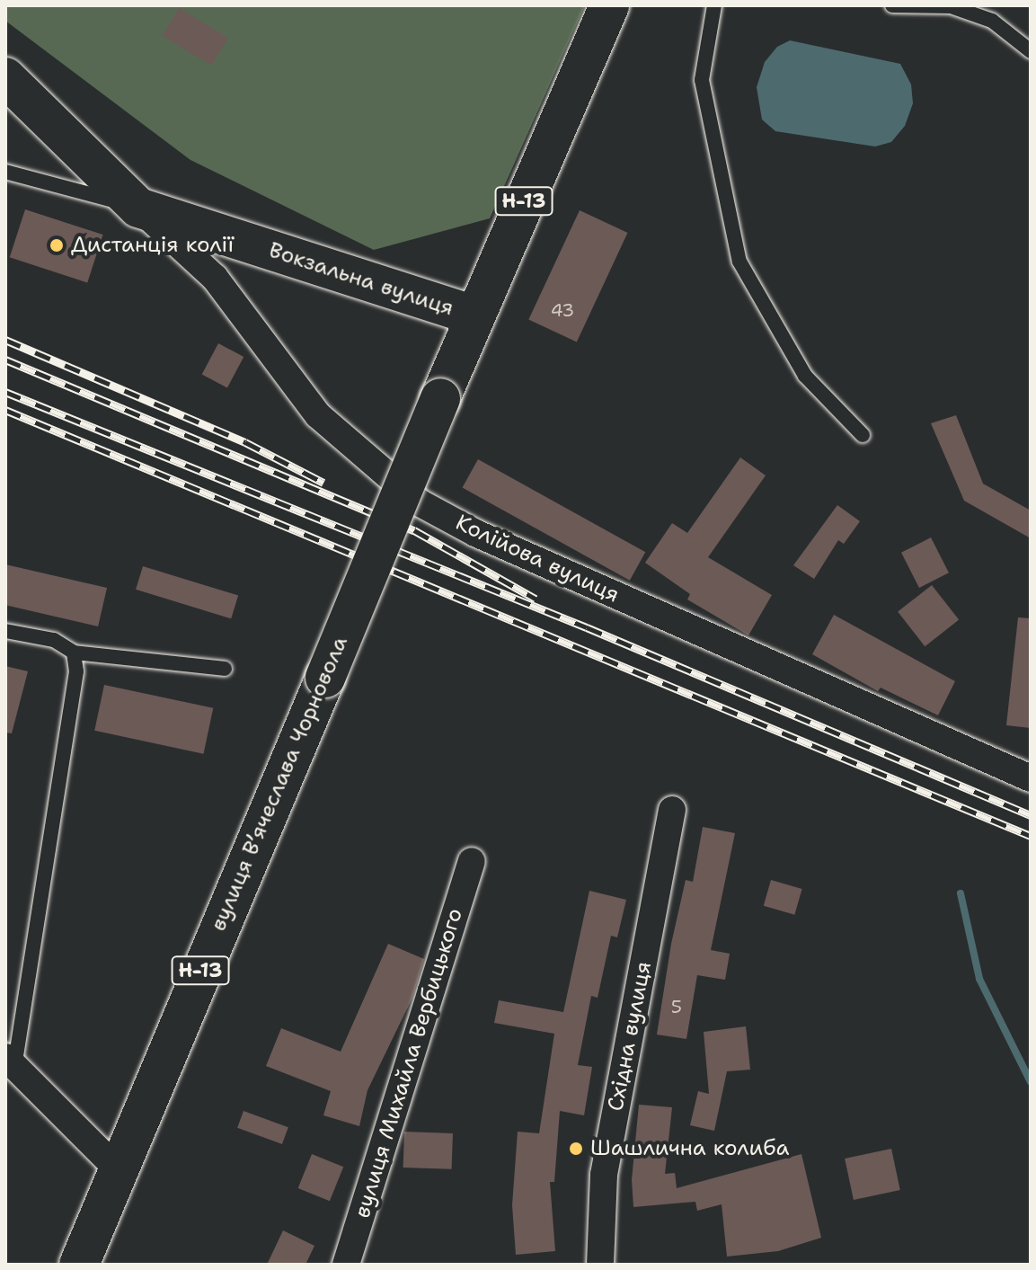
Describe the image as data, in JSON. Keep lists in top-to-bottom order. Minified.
{"streets":{"main road":["Н-13","Вокзальна вулиця","вулиця Вʼячеслава Чорновола"],"street":["Колійова вулиця","Східна вулиця","вулиця Михайла Вербицького"]},"crossings":[["Н-13","Вокзальна вулиця"],["Н-13","вулиця Вʼячеслава Чорновола"],["Вокзальна вулиця","Колійова вулиця"],["Вокзальна вулиця","вулиця Вʼячеслава Чорновола"]],"places":["Дистанція колії","Шашлична колиба"],"house_numbers":["43","5"]}
